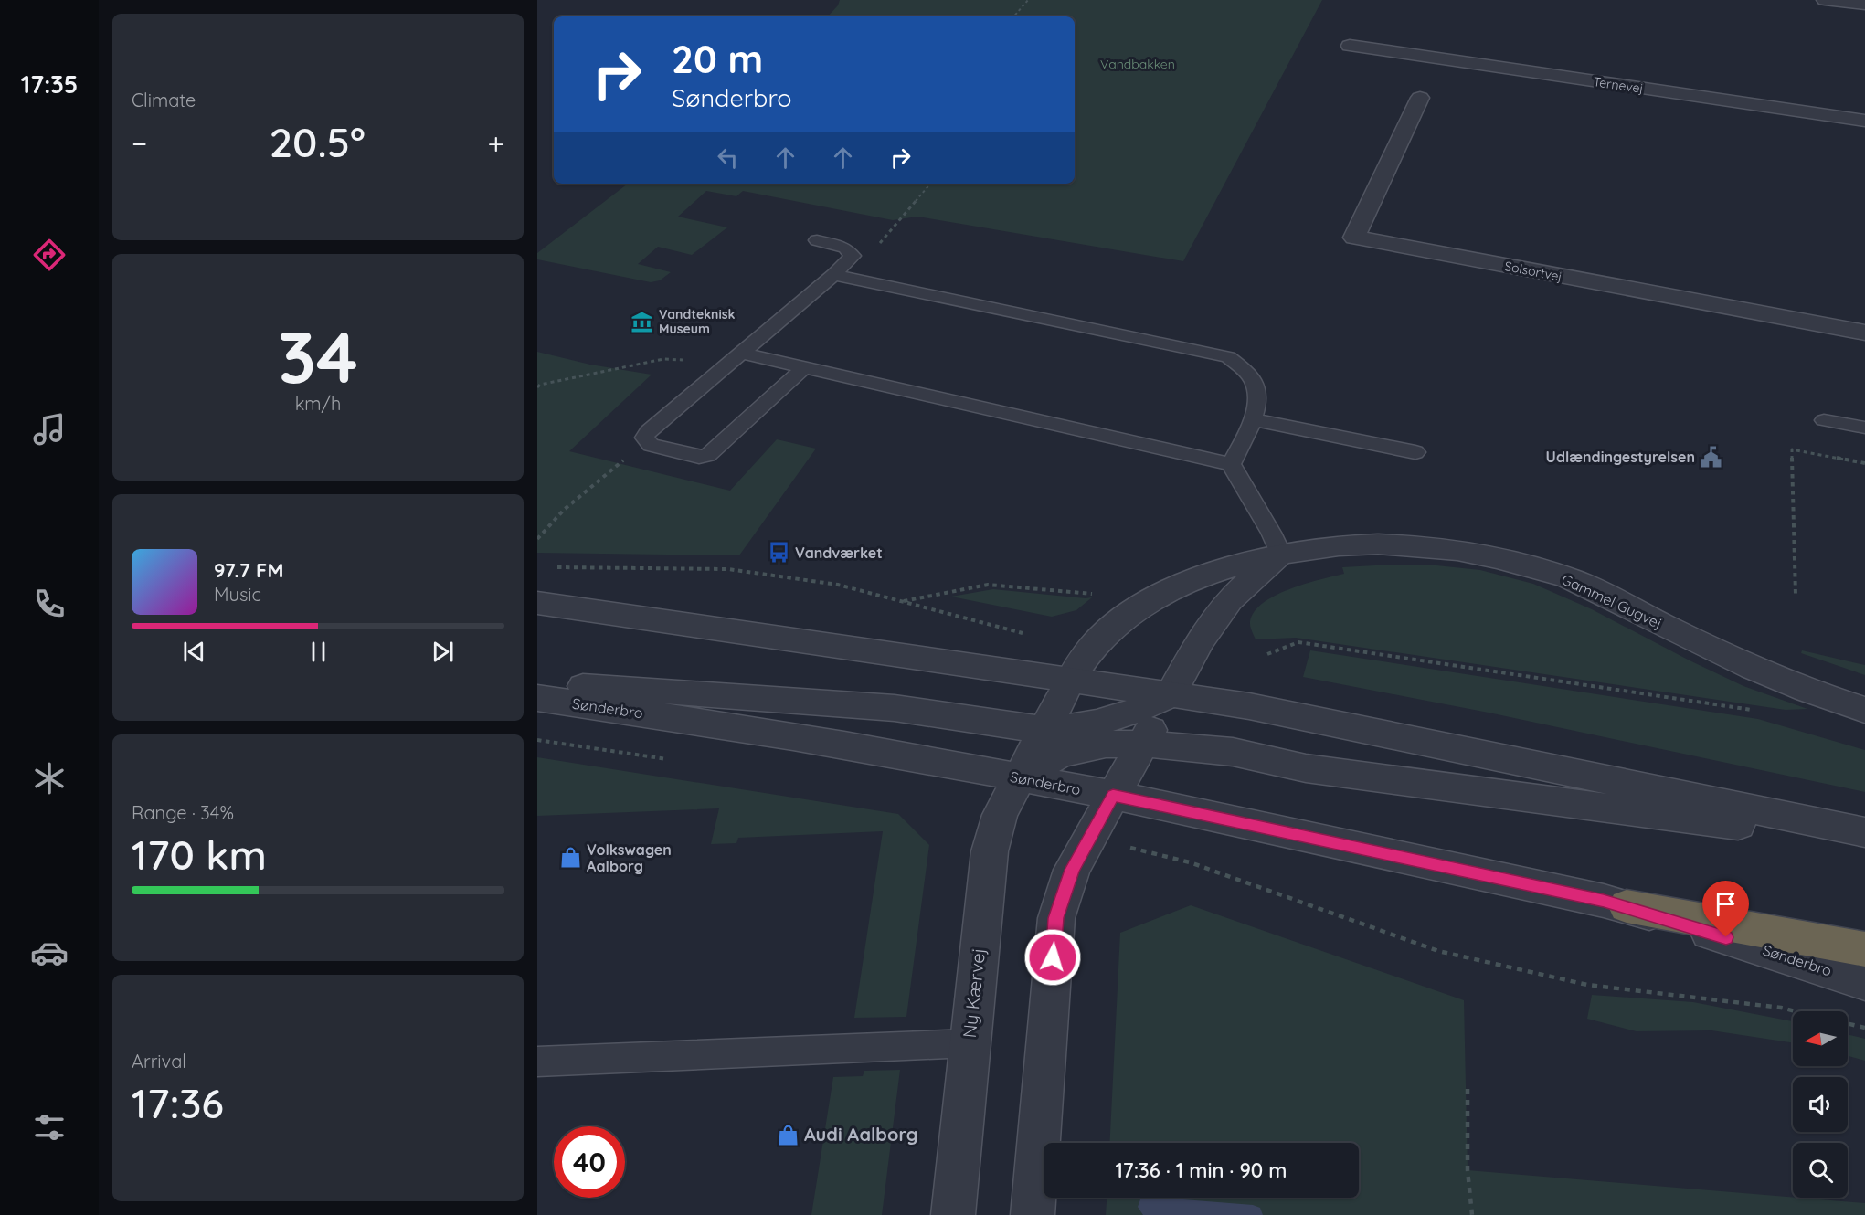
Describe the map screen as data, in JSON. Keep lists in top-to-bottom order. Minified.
{"streets":{"street":["Ternevej","Solsortvej","Gammel Gugvej","Sønderbro","Ny Kærvej"]},"crossings":[["Gammel Gugvej","Ny Kærvej"],["Sønderbro","Ny Kærvej"]],"parks":["Vandbakken"],"places":{"museum":["Vandteknisk Museum"],"public building":["Udlændingestyrelsen"],"bus stop":["Vandværket"],"shop":["Volkswagen Aalborg","Audi Aalborg"]},"north":"left","page":{"tabs":"17:35","tile":["Climate",["34","km/h"],["Range · 34%","170 km"],["Arrival","17:36"]],"turn":["20 m","Sønderbro"],"heat":["−","20.5°","+"],"song":["97.7 FM","Music"],"limit":"40","trip":"17:36 · 1 min · 90 m"}}
